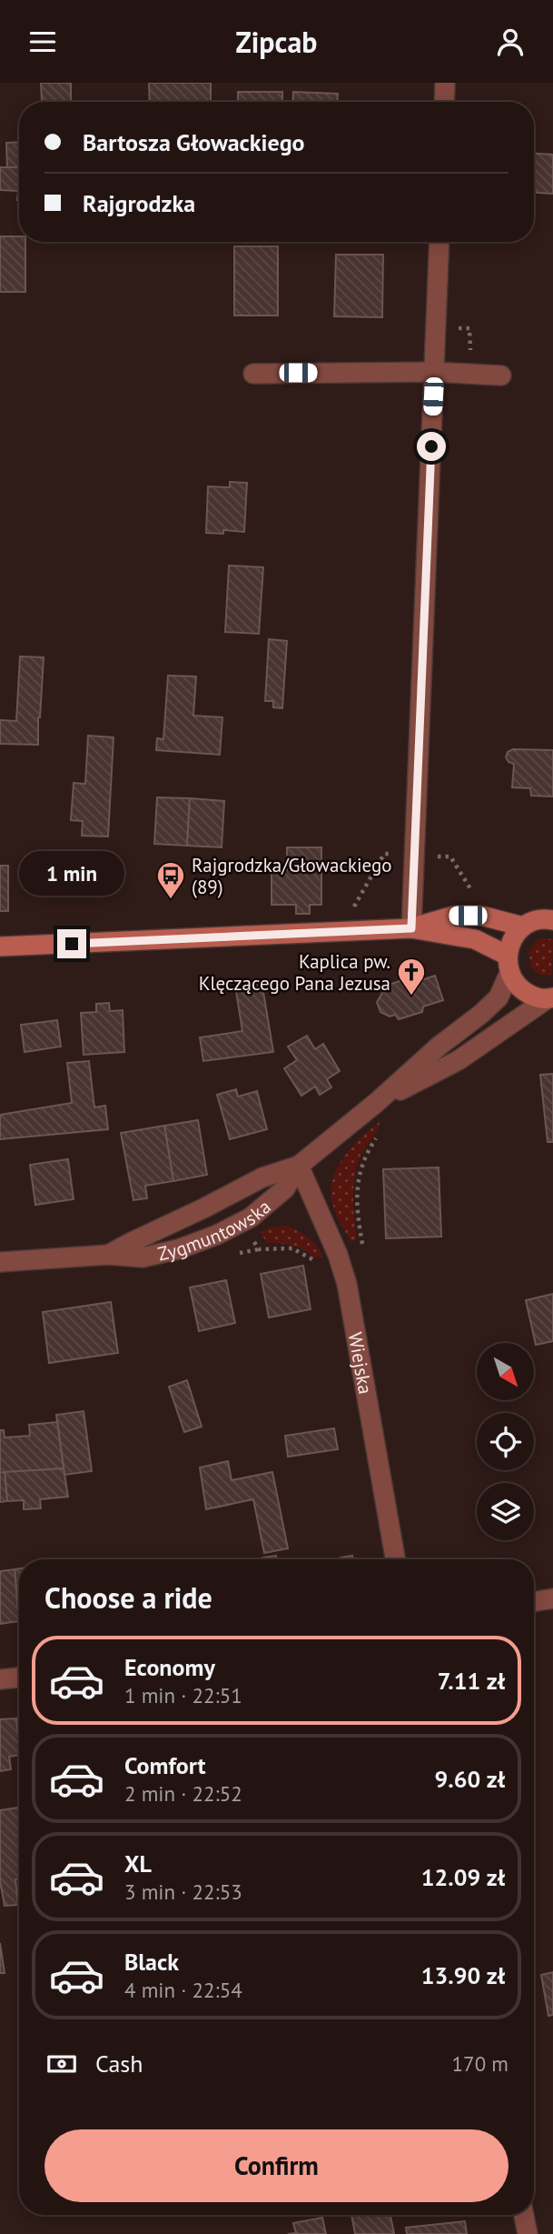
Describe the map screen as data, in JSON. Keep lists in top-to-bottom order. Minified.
{"streets":{"street":["Zygmuntowska","Wiejska"]},"crossings":[["Zygmuntowska","Wiejska"]],"places":{"bus stop":["Rajgrodzka/Głowackiego (89)"],"church":["Kaplica pw. Klęczącego Pana Jezusa"]},"north":"bottom right","page":{"header":"Zipcab","banner":["Bartosza Głowackiego","Rajgrodzka"],"bubble":"1 min","heading":"Choose a ride","list":[{"name":"Economy","note":"1 min · 22:51","value":"7.11 zł"},{"name":"Comfort","note":"2 min · 22:52","value":"9.60 zł"},{"name":"XL","note":"3 min · 22:53","value":"12.09 zł"},{"name":"Black","note":"4 min · 22:54","value":"13.90 zł"}],"pay":["Cash","170 m"],"buttons":"Confirm"}}
